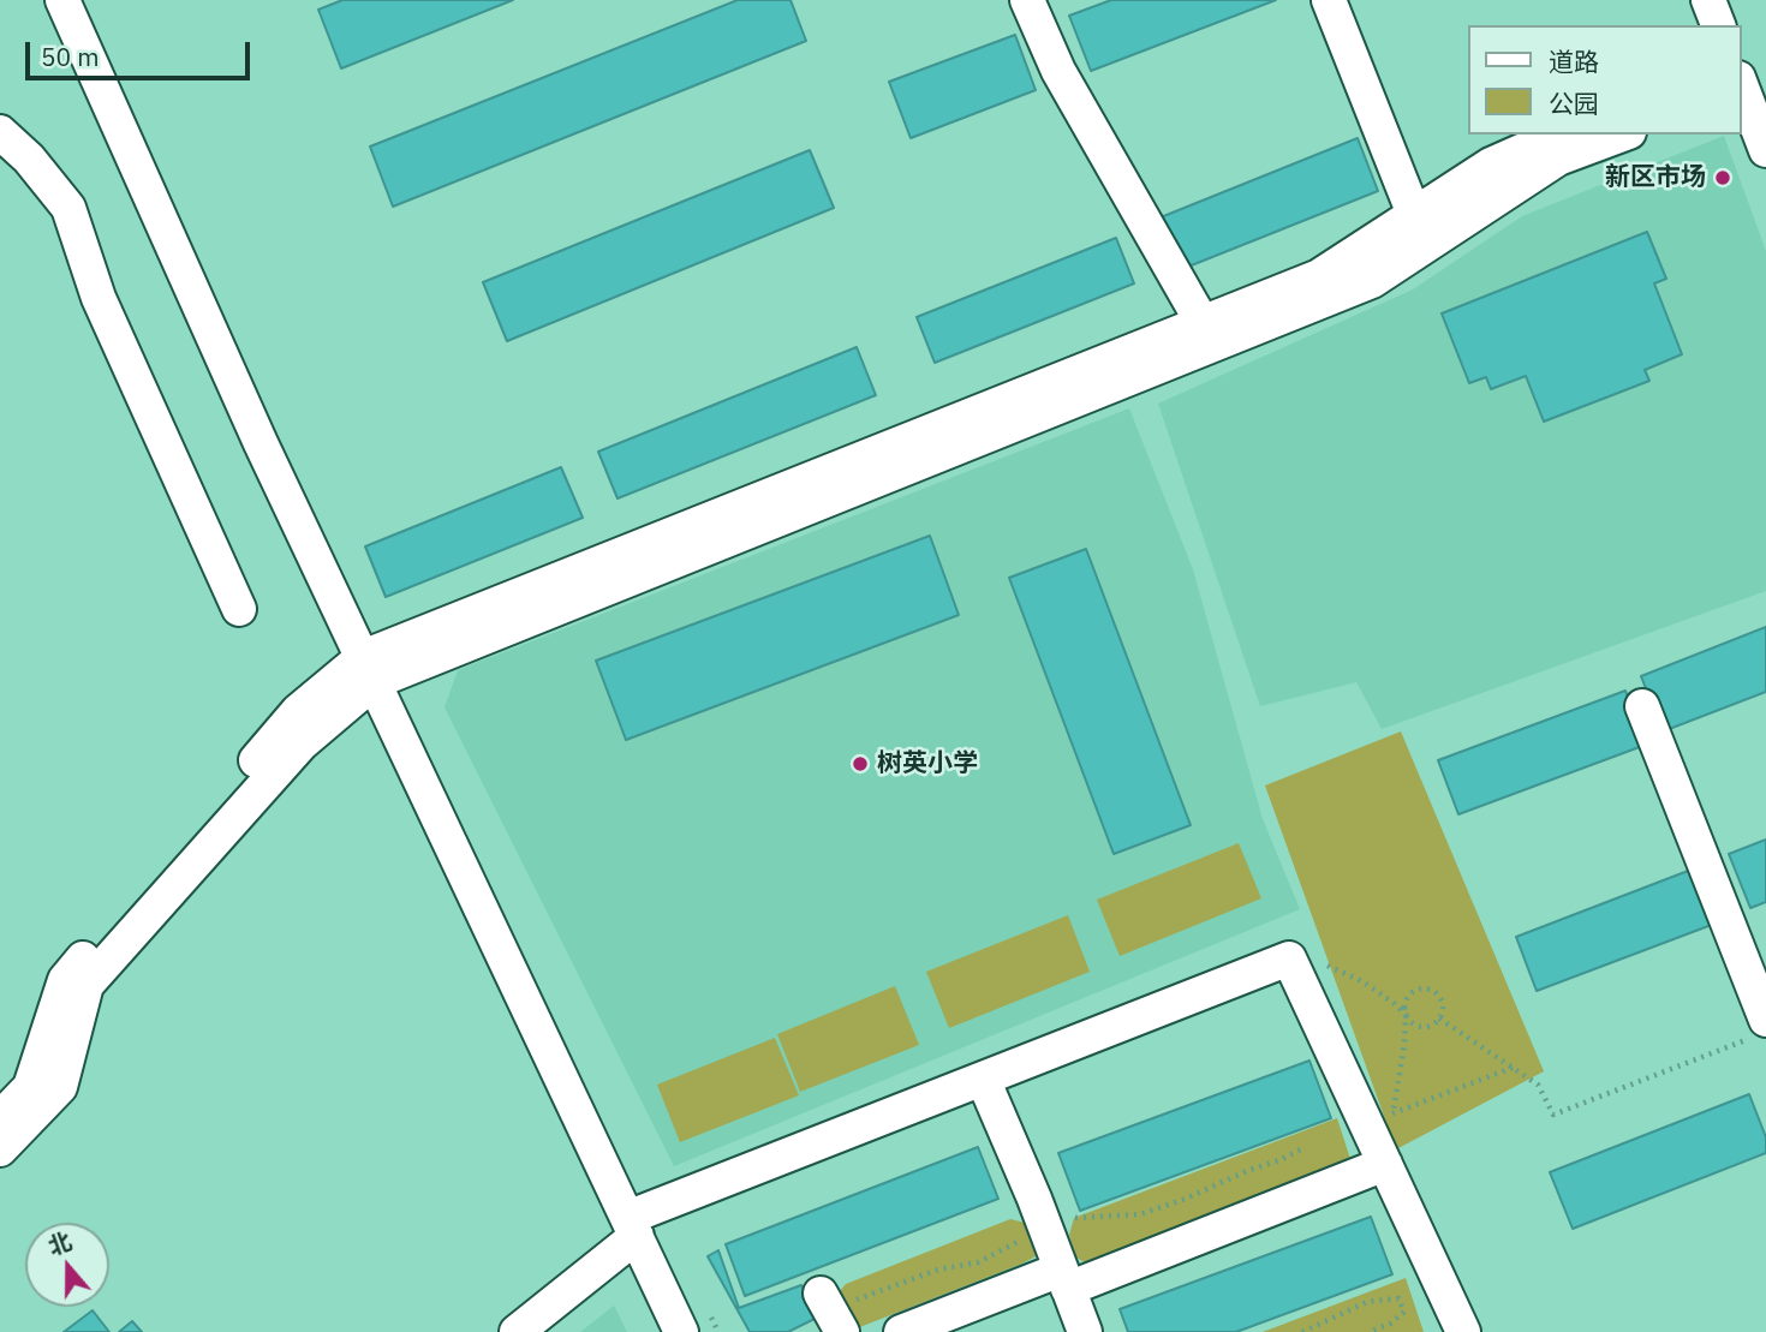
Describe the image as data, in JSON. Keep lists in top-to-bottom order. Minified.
{"places":["新区市场","树英小学"],"legend":["道路","公园"],"scale_bar":"50 m","north":"top"}
